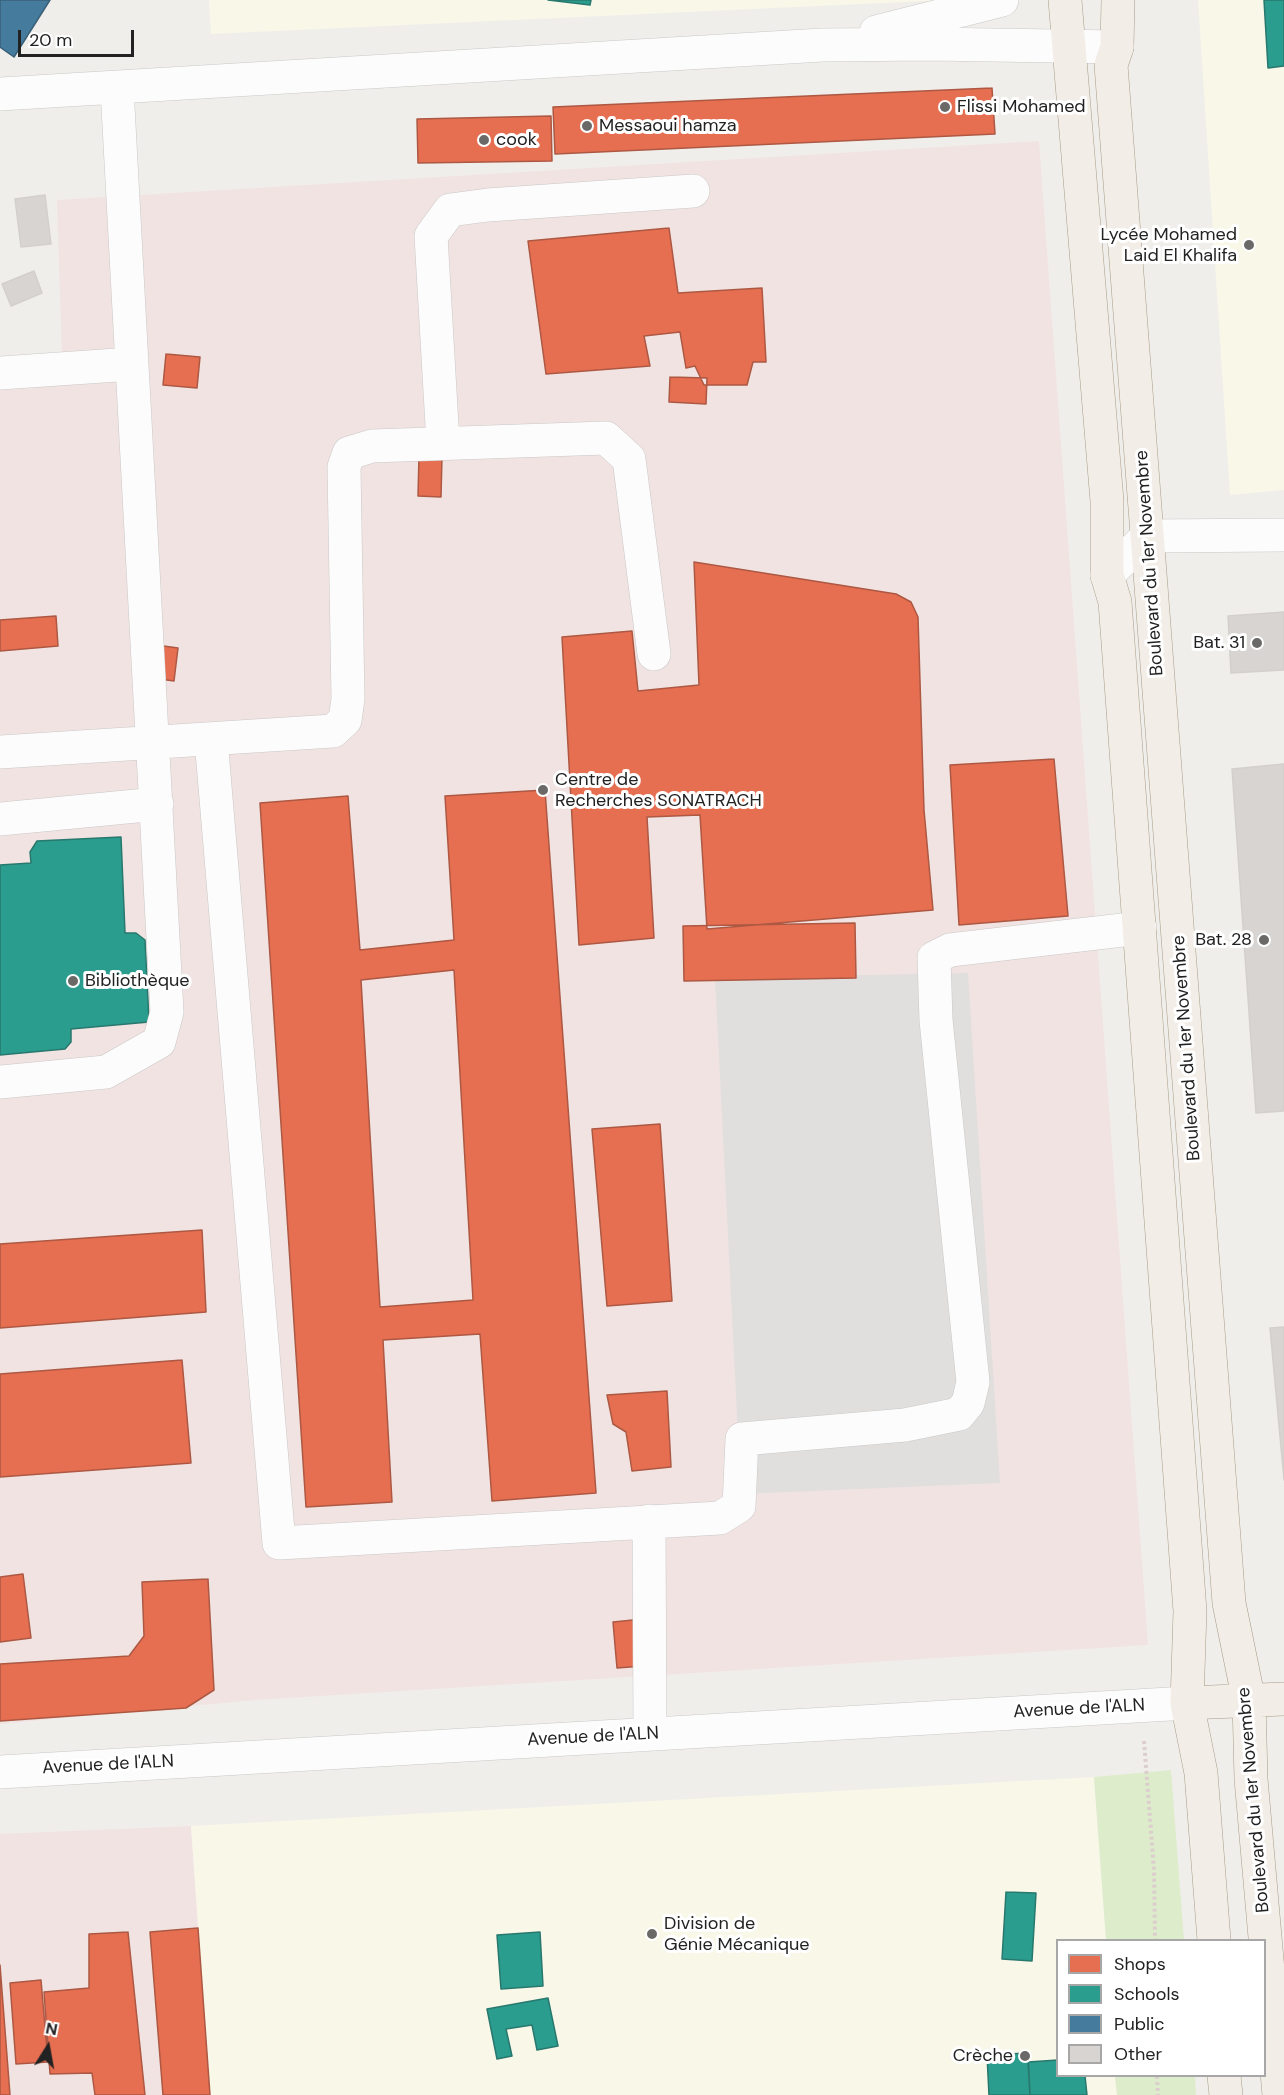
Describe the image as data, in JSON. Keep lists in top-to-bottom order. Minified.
{"streets":{"main road":["Boulevard du 1er Novembre"],"street":["Avenue de l'ALN"]},"crossings":[["Boulevard du 1er Novembre","Avenue de l'ALN"]],"places":["Flissi Mohamed","Messaoui hamza","cook","Lycée Mohamed Laid El Khalifa","Bat. 31","Centre de Recherches SONATRACH","Bat. 28","Bibliothèque","Division de Génie Mécanique","Crèche"],"legend":["Shops","Schools","Public","Other"],"scale_bar":"20 m","north":"top"}
